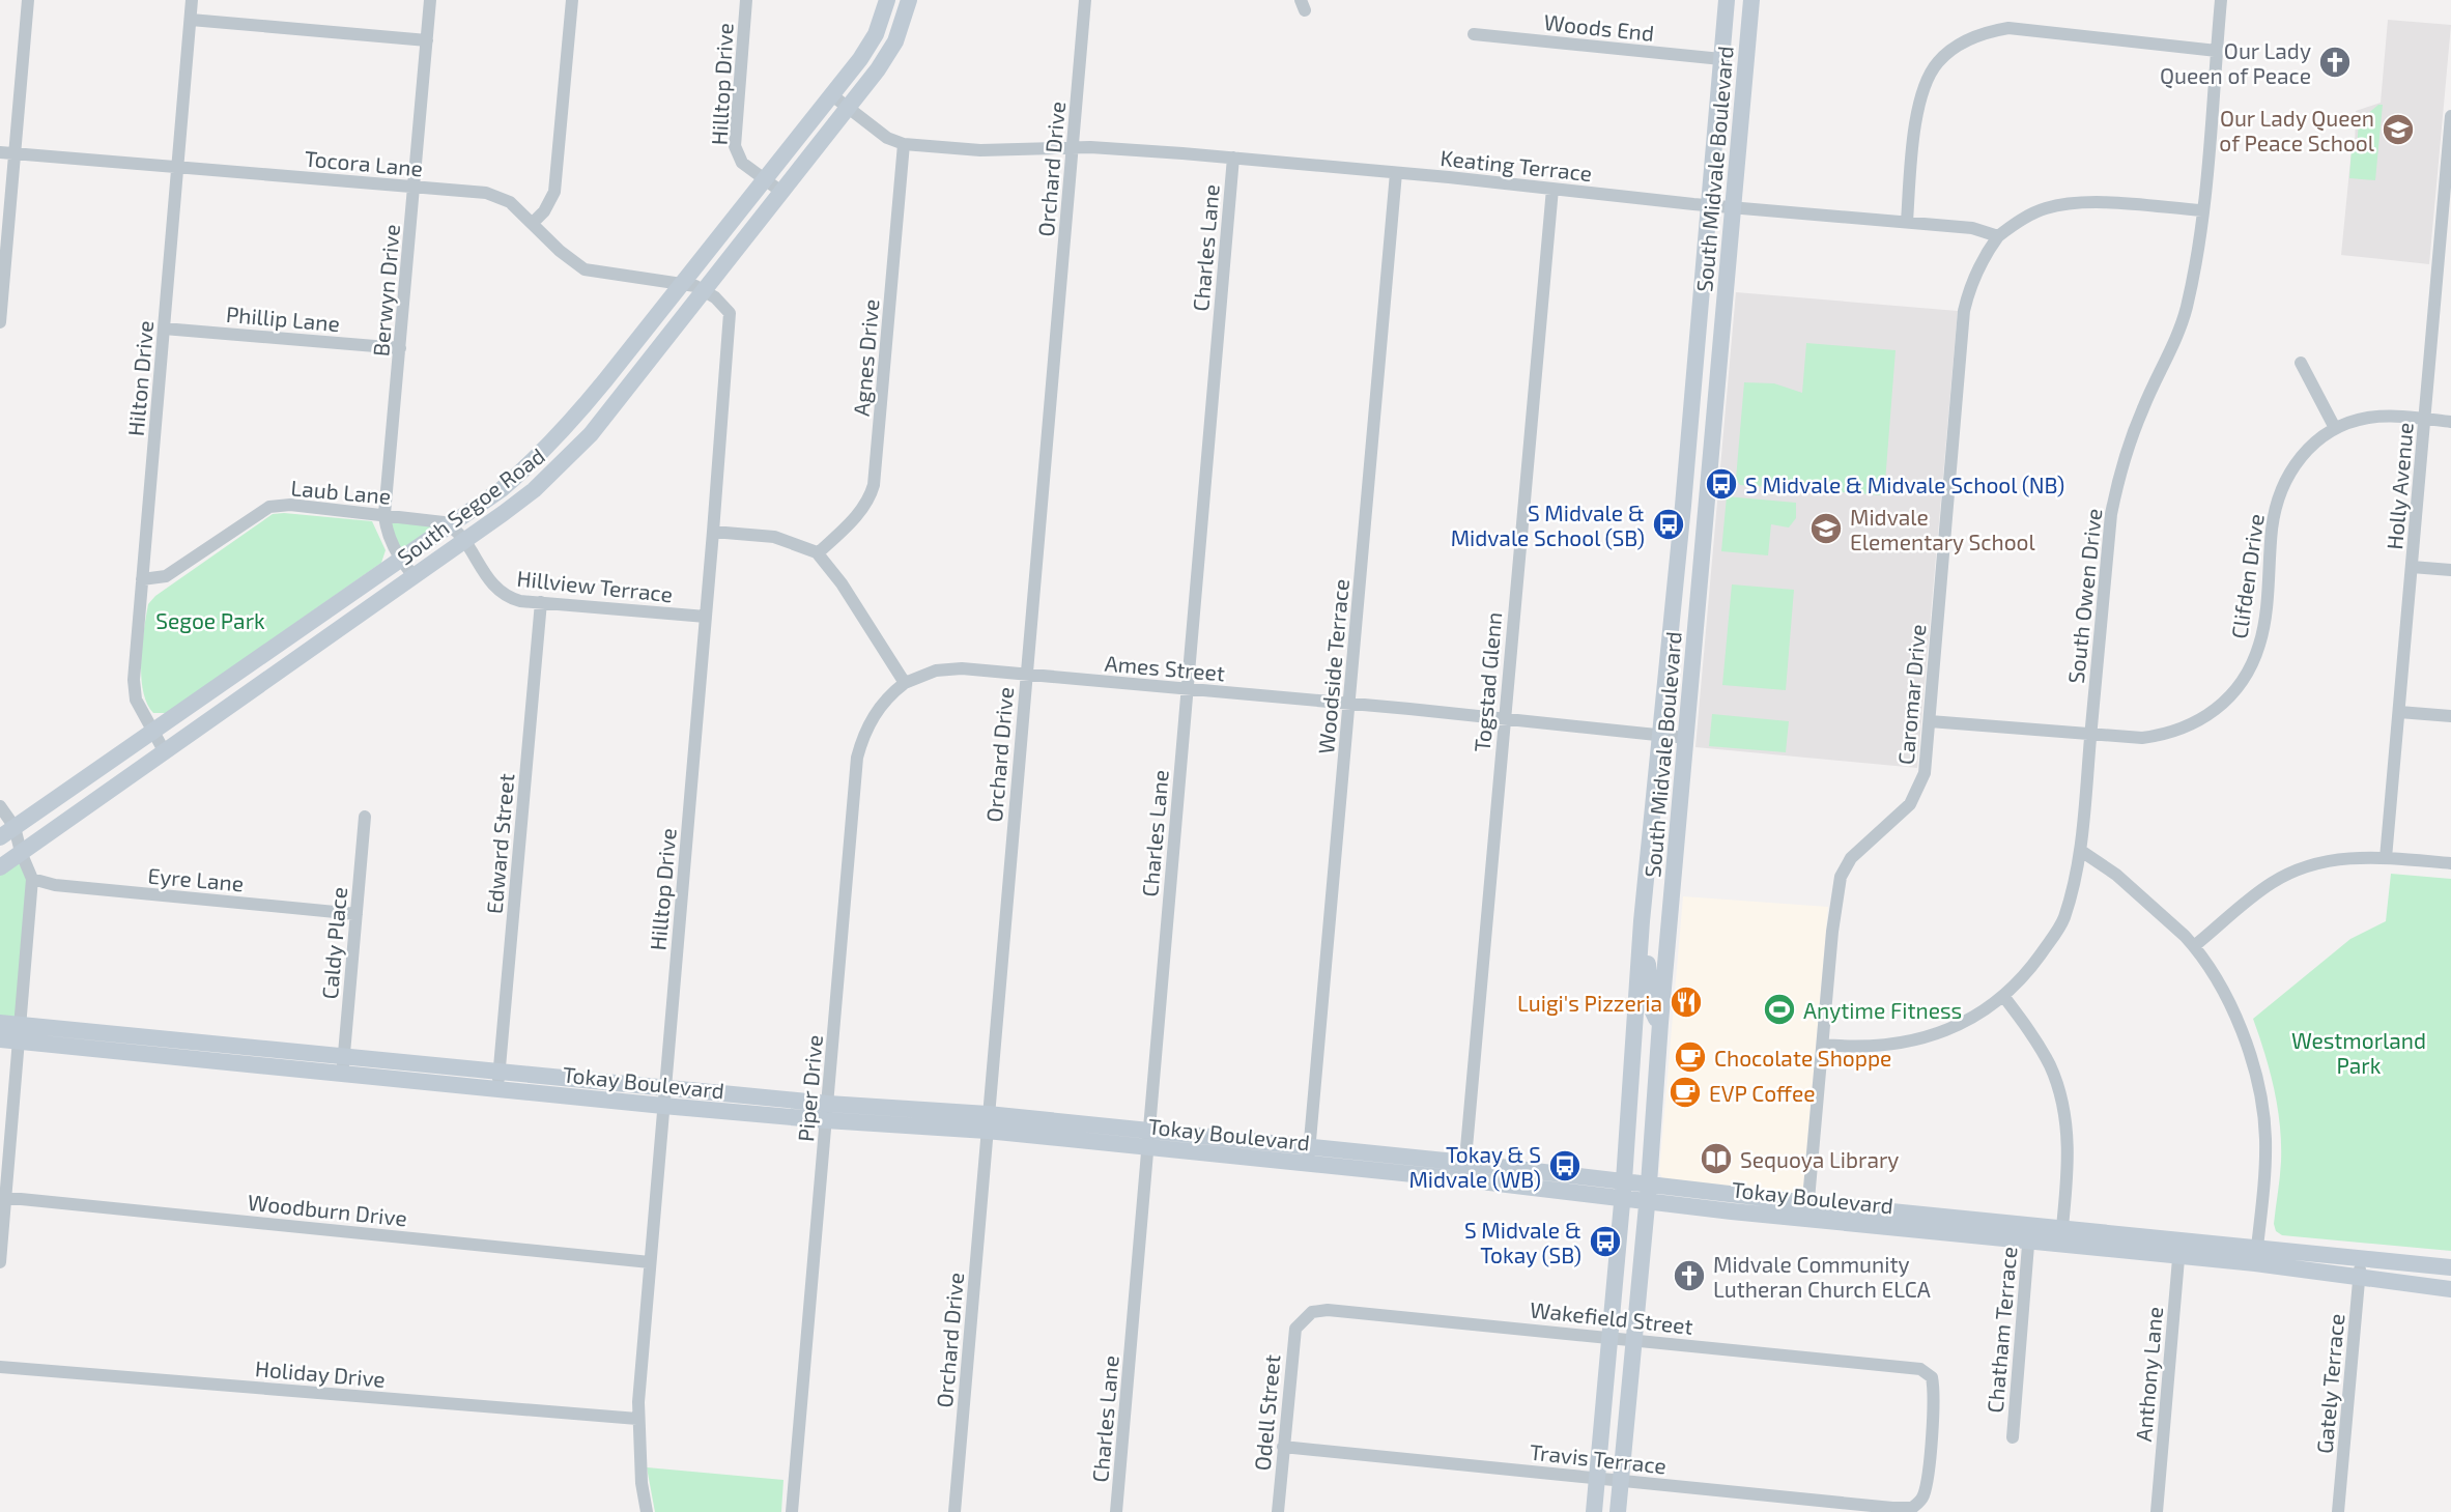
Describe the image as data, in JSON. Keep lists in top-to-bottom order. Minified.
{"streets":{"street":["Woods End","Hilltop Drive","Tocora Lane","Keating Terrace","Orchard Drive","South Midvale Boulevard","Charles Lane","Berwyn Drive","Phillip Lane","Agnes Drive","Hilton Drive","Holly Avenue","Laub Lane","South Segoe Road","Clifden Drive","Hillview Terrace","South Owen Drive","Woodside Terrace","Ames Street","Togstad Glenn","Caromar Drive","Edward Street","Eyre Lane","Caldy Place","Tokay Boulevard","Piper Drive","Woodburn Drive","Wakefield Street","Chatham Terrace","Holiday Drive","Anthony Lane","Gately Terrace","Odell Street","Travis Terrace"]},"crossings":[["Woods End","South Midvale Boulevard"],["Hilltop Drive","Tocora Lane"],["Hilltop Drive","South Segoe Road"],["Hilltop Drive","Hillview Terrace"],["Hilltop Drive","Tokay Boulevard"],["Hilltop Drive","Woodburn Drive"],["Hilltop Drive","Holiday Drive"],["Tocora Lane","Berwyn Drive"],["Tocora Lane","Hilton Drive"],["Tocora Lane","South Segoe Road"],["Keating Terrace","Orchard Drive"],["Keating Terrace","South Midvale Boulevard"],["Keating Terrace","Charles Lane"],["Keating Terrace","Agnes Drive"],["Keating Terrace","South Segoe Road"],["Keating Terrace","Woodside Terrace"],["Keating Terrace","Togstad Glenn"],["Keating Terrace","Caromar Drive"],["Orchard Drive","Ames Street"],["Orchard Drive","Tokay Boulevard"],["South Midvale Boulevard","Ames Street"],["South Midvale Boulevard","Tokay Boulevard"],["South Midvale Boulevard","Wakefield Street"],["South Midvale Boulevard","Travis Terrace"],["Charles Lane","Ames Street"],["Charles Lane","Tokay Boulevard"],["Berwyn Drive","Phillip Lane"],["Berwyn Drive","Laub Lane"],["Berwyn Drive","South Segoe Road"],["Phillip Lane","Hilton Drive"],["Hilton Drive","Laub Lane"],["Hilton Drive","South Segoe Road"],["Holly Avenue","Clifden Drive"],["Laub Lane","South Segoe Road"],["South Segoe Road","Hillview Terrace"],["Clifden Drive","South Owen Drive"],["Clifden Drive","Caromar Drive"],["Hillview Terrace","Edward Street"],["South Owen Drive","Caromar Drive"],["Woodside Terrace","Ames Street"],["Woodside Terrace","Tokay Boulevard"],["Ames Street","Togstad Glenn"],["Ames Street","Piper Drive"],["Togstad Glenn","Tokay Boulevard"],["Caromar Drive","Tokay Boulevard"],["Edward Street","Tokay Boulevard"],["Eyre Lane","Caldy Place"],["Caldy Place","Tokay Boulevard"],["Tokay Boulevard","Piper Drive"],["Tokay Boulevard","Chatham Terrace"],["Tokay Boulevard","Anthony Lane"],["Tokay Boulevard","Gately Terrace"],["Wakefield Street","Odell Street"],["Wakefield Street","Travis Terrace"],["Odell Street","Travis Terrace"]],"parks":["Segoe Park","Westmorland Park"],"places":{"church":["Our Lady Queen of Peace","Midvale Community Lutheran Church ELCA"],"school or university":["Our Lady Queen of Peace School","Midvale Elementary School"],"bus stop":["S Midvale & Midvale School (NB)","S Midvale & Midvale School (SB)","Tokay & S Midvale (WB)","S Midvale & Tokay (SB)"],"restaurant":["Luigi's Pizzeria"],"sports":["Anytime Fitness"],"cafe":["Chocolate Shoppe","EVP Coffee"],"library":["Sequoya Library"]}}
